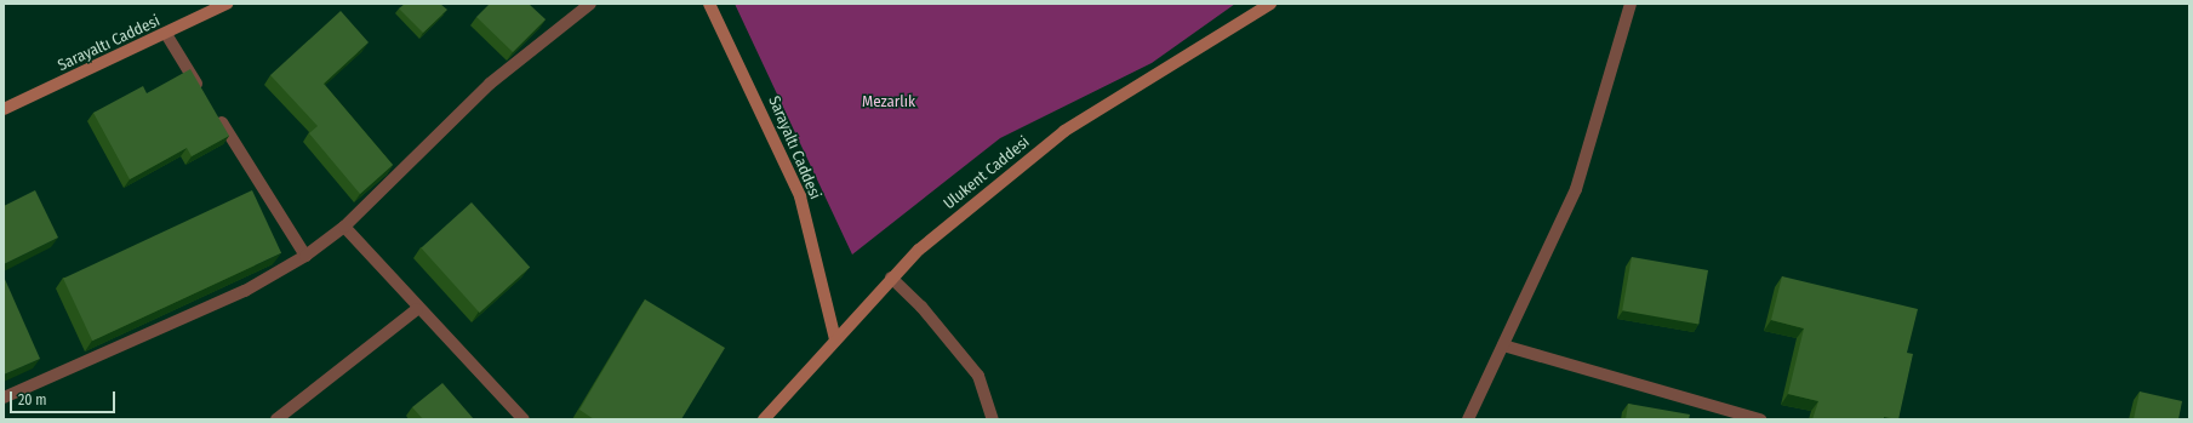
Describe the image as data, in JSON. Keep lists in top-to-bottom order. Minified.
{"streets":{"street":["Sarayaltı Caddesi","Ulukent Caddesi"]},"crossings":[["Sarayaltı Caddesi","Ulukent Caddesi"]],"parks":["Mezarlık"],"scale_bar":"20 m"}
